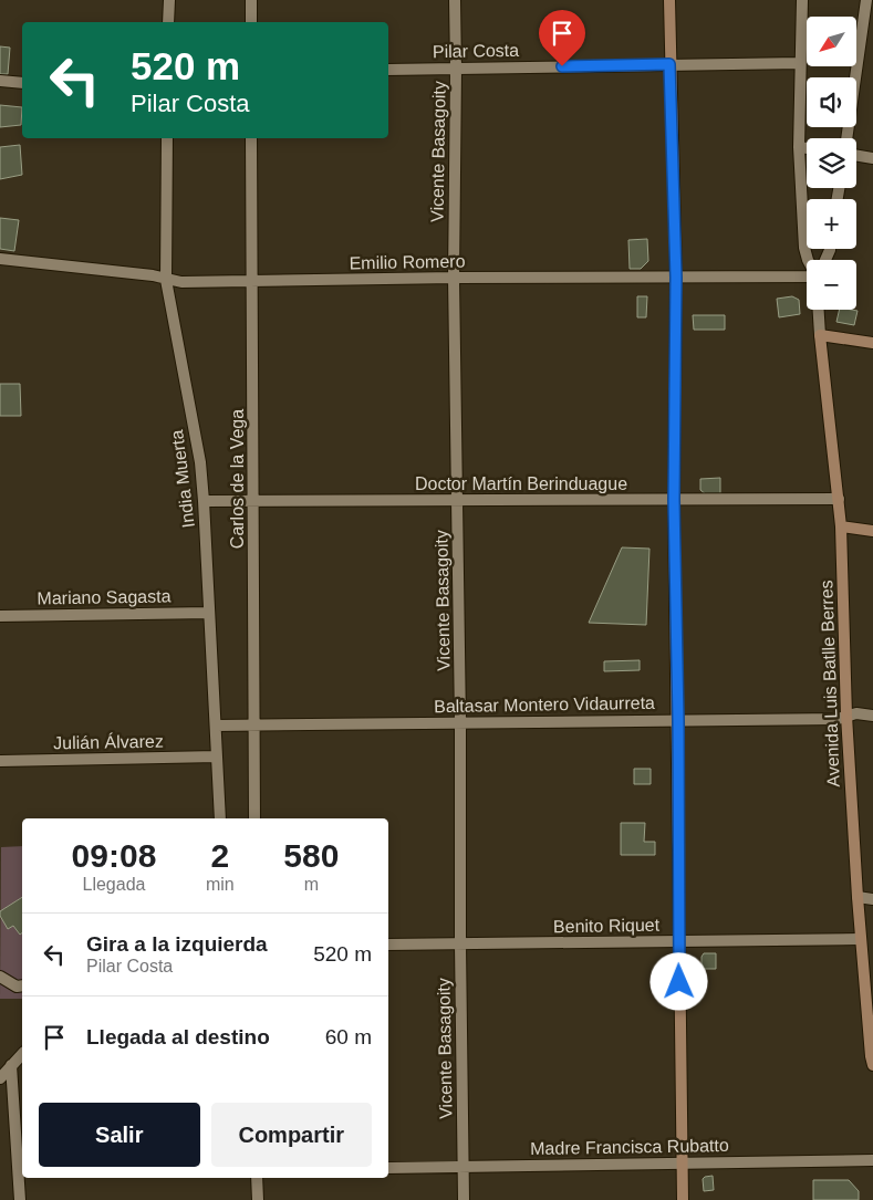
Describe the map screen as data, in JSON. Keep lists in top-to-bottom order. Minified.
{"streets":{"street":["Pilar Costa","Vicente Basagoity","Emilio Romero","India Muerta","Carlos de la Vega","Doctor Martín Berinduague","Mariano Sagasta","Avenida Luis Batlle Berres","Baltasar Montero Vidaurreta","Julián Álvarez","Benito Riquet","Madre Francisca Rubatto"]},"crossings":[["Pilar Costa","Vicente Basagoity"],["Vicente Basagoity","Emilio Romero"],["Vicente Basagoity","Doctor Martín Berinduague"],["Vicente Basagoity","Baltasar Montero Vidaurreta"],["Vicente Basagoity","Benito Riquet"],["Vicente Basagoity","Madre Francisca Rubatto"],["Emilio Romero","India Muerta"],["Emilio Romero","Carlos de la Vega"],["India Muerta","Doctor Martín Berinduague"],["India Muerta","Mariano Sagasta"],["India Muerta","Baltasar Montero Vidaurreta"],["India Muerta","Julián Álvarez"],["Carlos de la Vega","Doctor Martín Berinduague"],["Carlos de la Vega","Baltasar Montero Vidaurreta"],["Doctor Martín Berinduague","Avenida Luis Batlle Berres"],["Avenida Luis Batlle Berres","Baltasar Montero Vidaurreta"],["Avenida Luis Batlle Berres","Benito Riquet"]],"north":"bottom left","page":{"map_buttons":["+","−"],"turn":["520 m","Pilar Costa"],"eta":["09:08","Llegada","2","min","580","m"],"list":[{"name":"Gira a la izquierda","note":"Pilar Costa","value":"520 m"},{"name":"Llegada al destino","value":"60 m"}],"buttons":["Salir","Compartir"]}}
